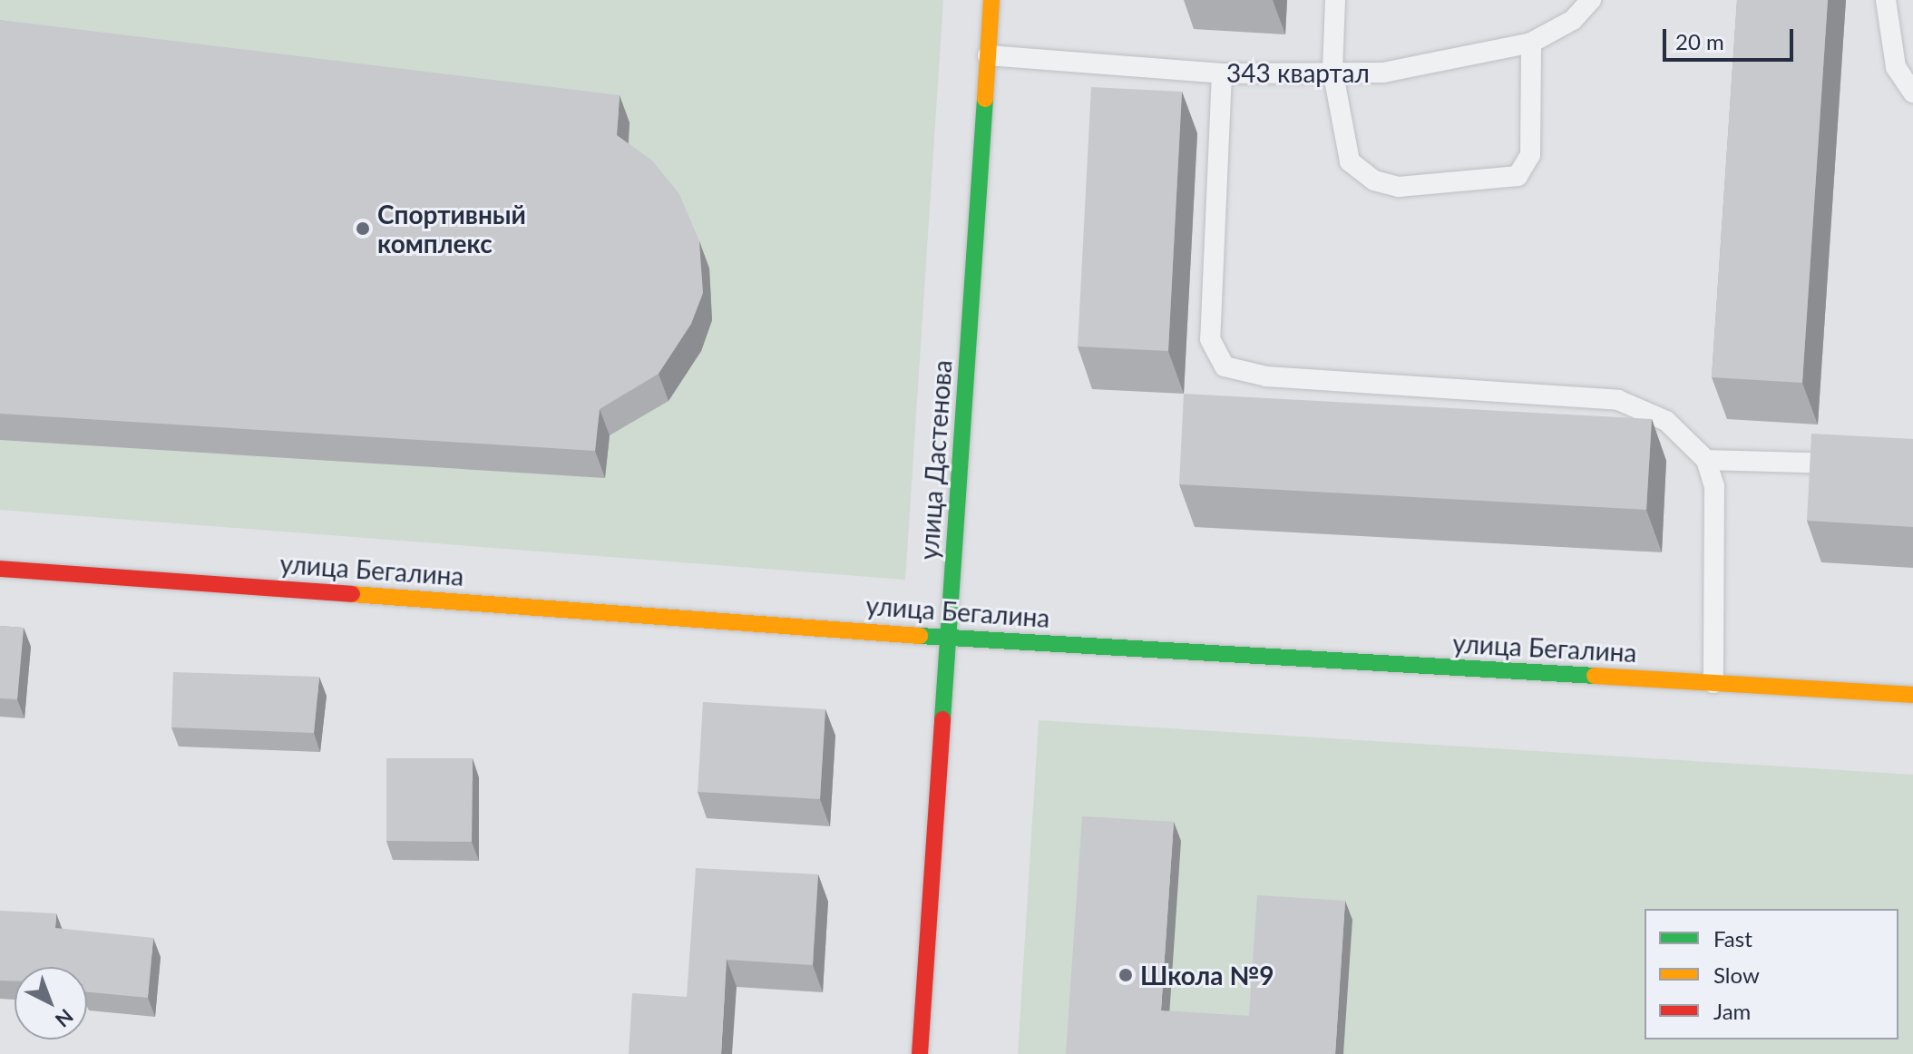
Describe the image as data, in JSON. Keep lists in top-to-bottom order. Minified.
{"streets":{"street":["улица Дастенова","улица Бегалина"],"lane":["343 квартал"]},"crossings":[["343 квартал","улица Дастенова"],["улица Дастенова","улица Бегалина"]],"places":["Спортивный комплекс","Школа №9"],"legend":["Fast","Slow","Jam"],"scale_bar":"20 m","north":"bottom right"}
